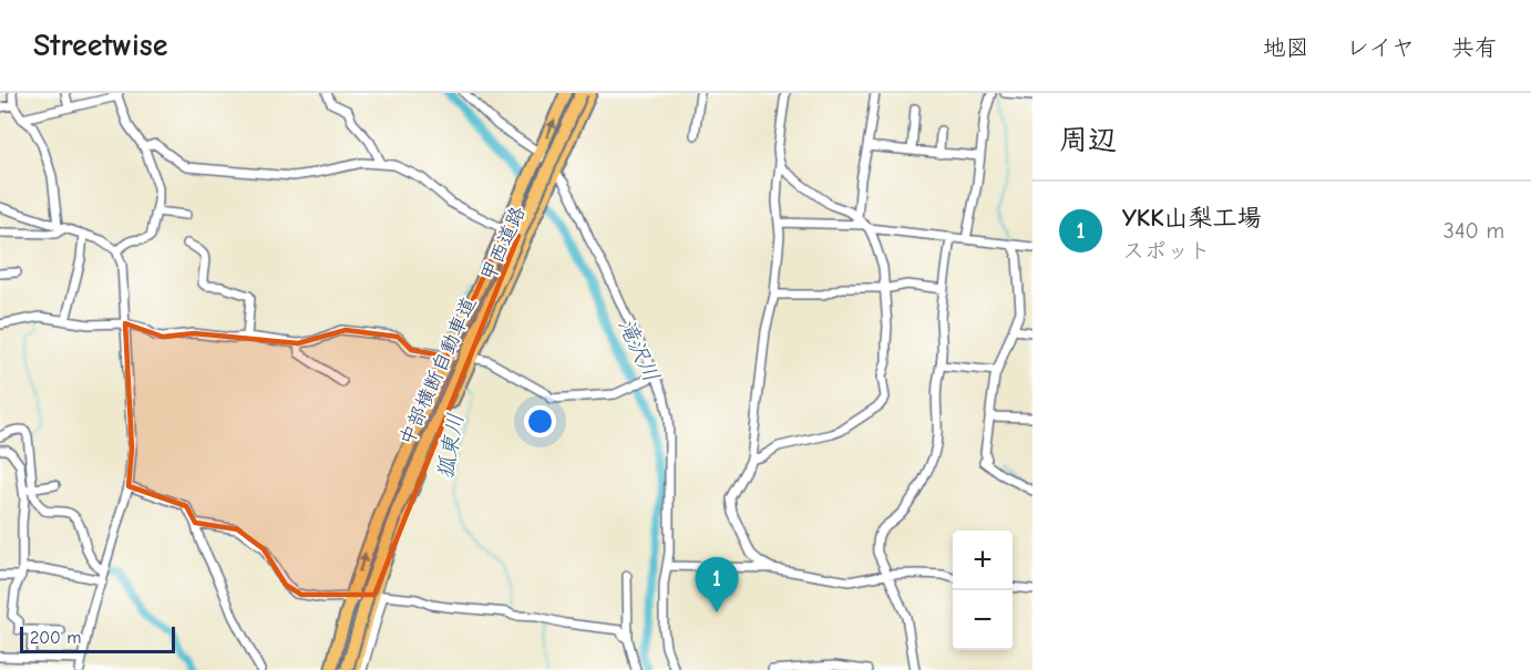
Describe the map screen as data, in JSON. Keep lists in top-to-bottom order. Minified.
{"streets":{"highway":["甲西道路","中部横断自動車道"]},"water":["滝沢川","狐東川"],"scale_bar":"200 m","page":{"header":"Streetwise","nav":["地図","レイヤ","共有"],"heading":"周辺","list":[{"mark":"1","name":"YKK山梨工場","note":"スポット","value":"340 m"}],"map_buttons":["+","−"],"pins":"1","scale":"200 m"}}
